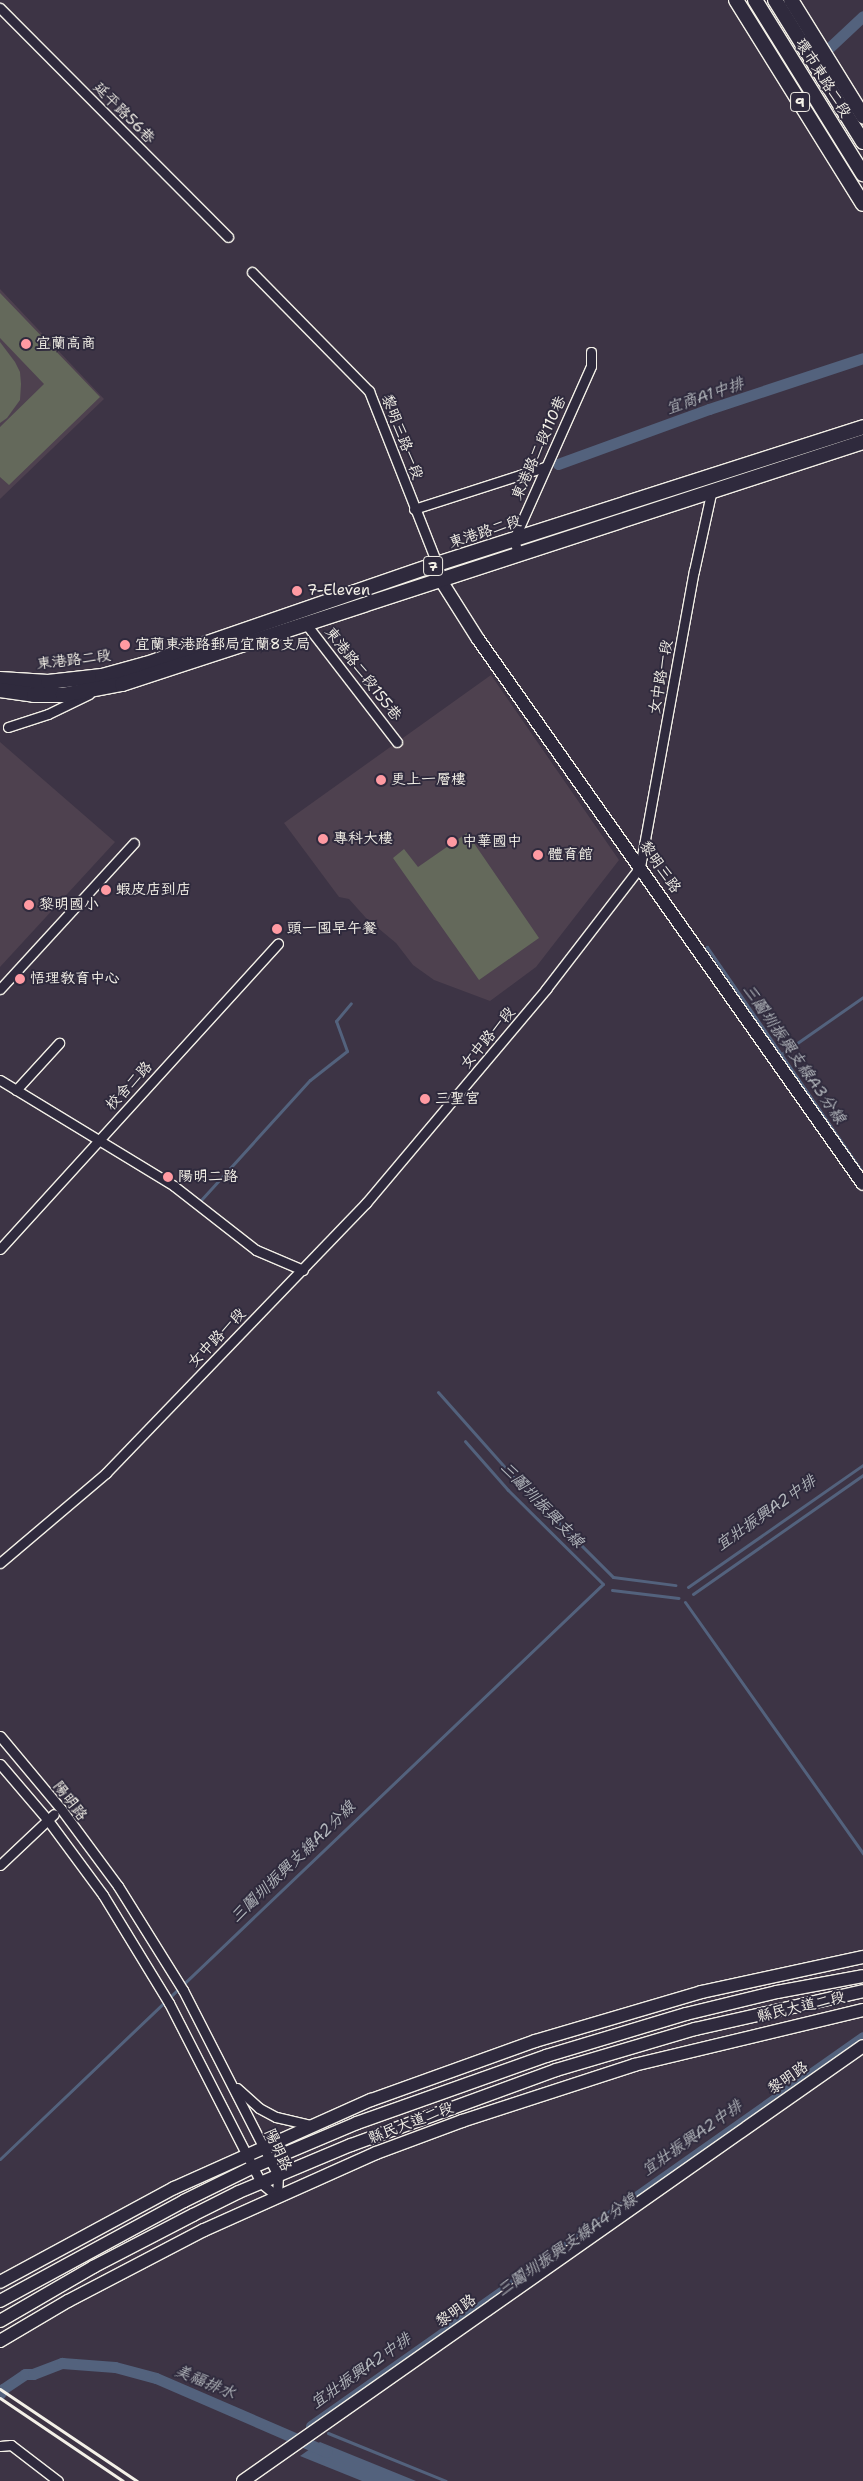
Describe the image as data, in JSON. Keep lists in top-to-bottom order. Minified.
{"streets":{"main road":["環市東路二段","9","東港路二段","7"],"street":["延平路56巷","黎明三路一段","東港路二段110巷","東港路二段155巷","女中路一段","黎明三路","校舍二路","陽明路","縣民大道二段","黎明路"]},"crossings":[["黎明三路一段","東港路二段"],["黎明三路一段","黎明三路"],["東港路二段110巷","東港路二段"],["東港路二段","東港路二段155巷"],["東港路二段","女中路一段"],["東港路二段","黎明三路"],["女中路一段","黎明三路"],["陽明路","縣民大道二段"]],"water":["宜商A1中排","三鬮圳振興支線A3分線","三鬮圳振興支線","宜壯振興A2中排","三鬮圳振興支線A2分線","三鬮圳振興支線A4分線","美福排水"],"places":["宜蘭高商","7-Eleven","宜蘭東港路郵局宜蘭8支局","更上一層樓","專科大樓","中華國中","體育館","蝦皮店到店","黎明國小","頭一囤早午餐","悟理教育中心","三聖宮","陽明二路"]}
